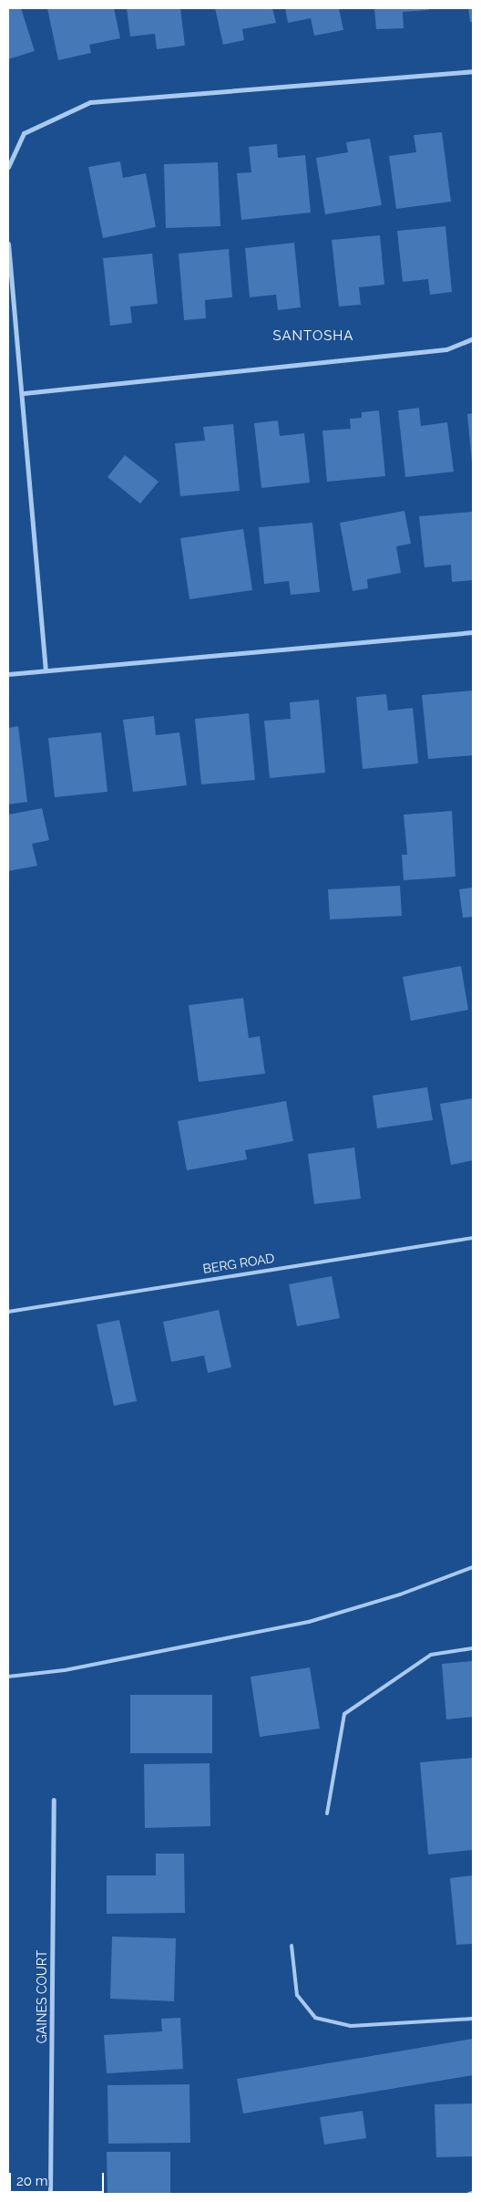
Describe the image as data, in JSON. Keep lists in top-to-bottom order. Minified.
{"streets":{"street":["GAINES COURT"],"lane":["BERG ROAD"]},"districts":["SANTOSHA"],"scale_bar":"20 m"}
